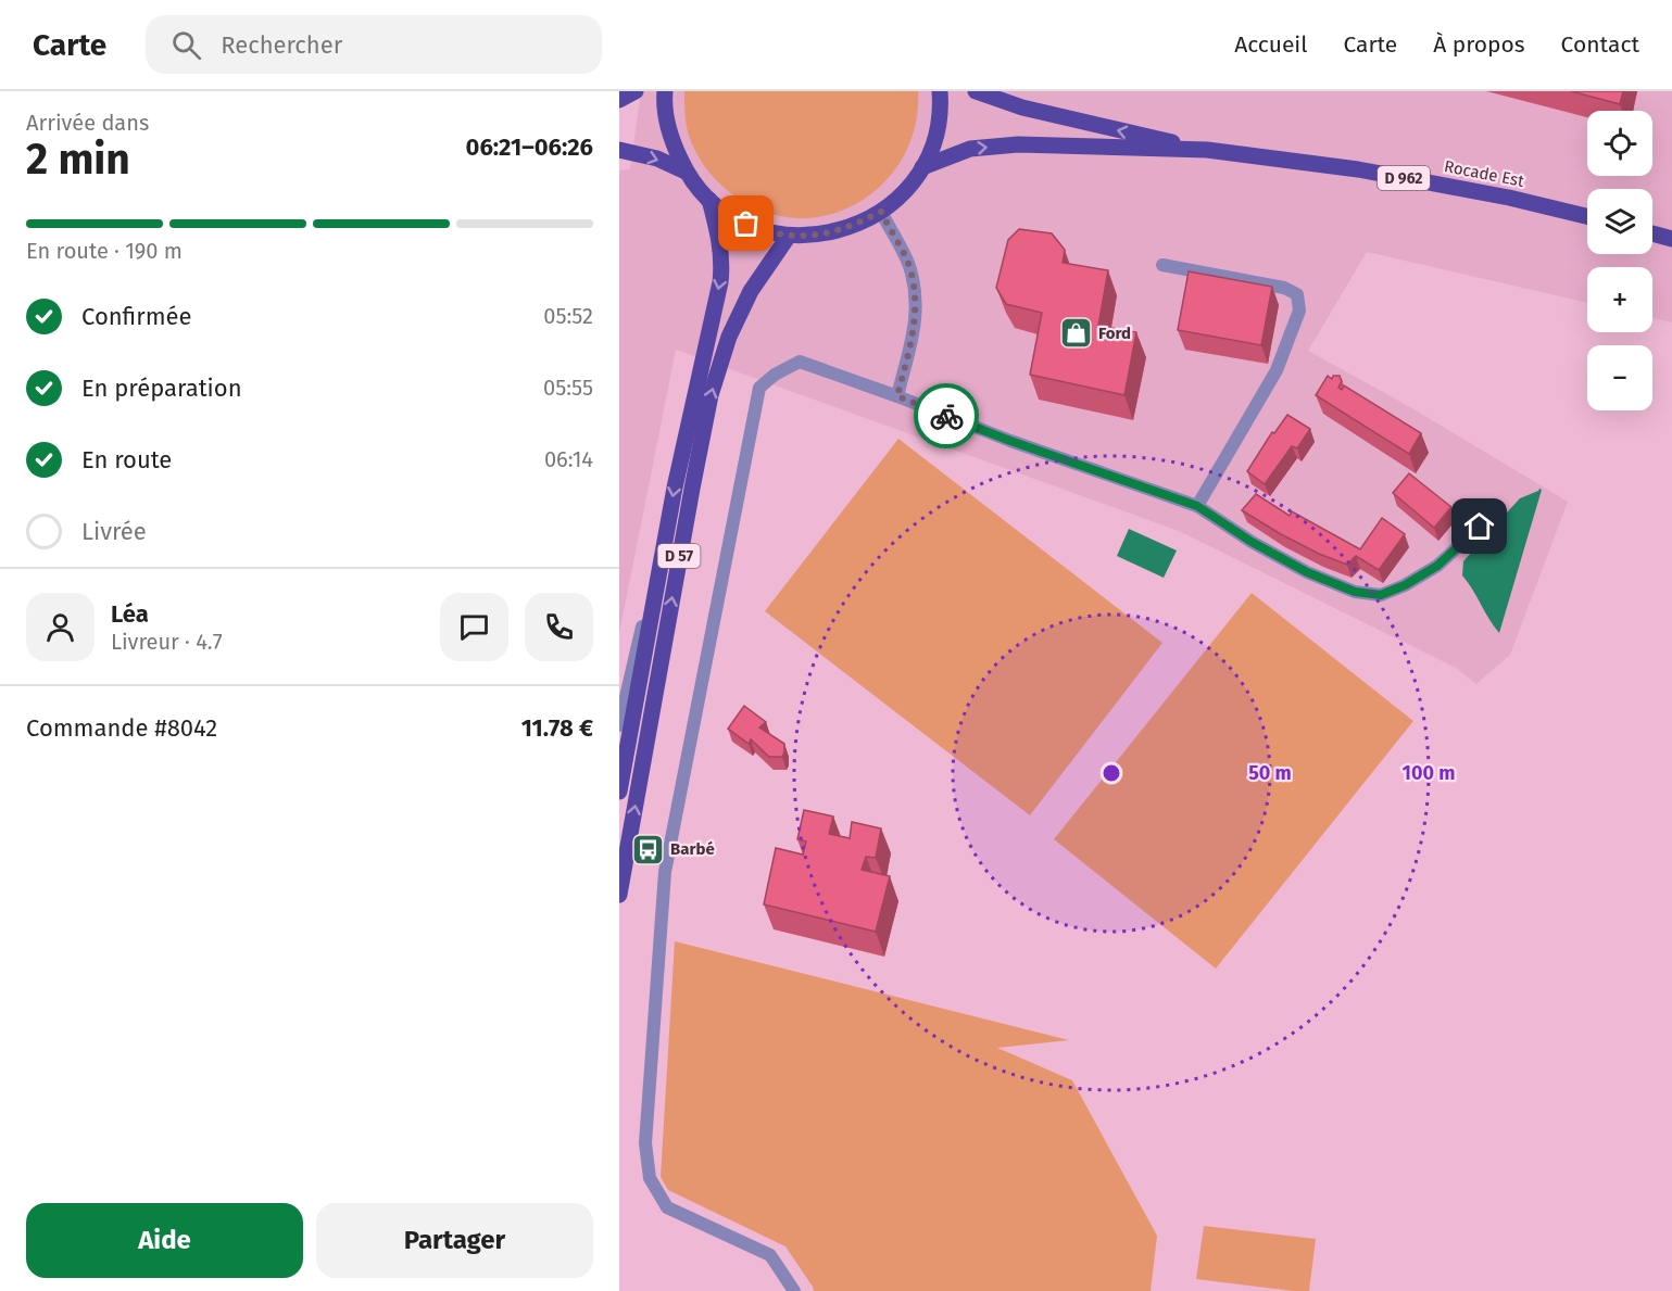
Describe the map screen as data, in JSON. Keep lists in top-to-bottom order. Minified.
{"streets":{"main road":["Rocade Est","D 962","D 57"]},"crossings":[["Rocade Est","D 962"]],"places":{"shop":["Ford"],"bus stop":["Barbé"]},"page":{"header":"Carte","search":"Rechercher","nav":["Accueil","Carte","À propos","Contact"],"heading":["2 min","Arrivée dans","06:21–06:26"],"panel":["Léa","Livreur · 4.7","Commande #8042","11.78 €"],"map_buttons":["+","−"],"bar":"En route · 190 m","list":[["Confirmée","05:52"],["En préparation","05:55"],["En route","06:14"],"Livrée"],"buttons":["Aide","Partager"]},"rings":["50 m","100 m"]}
